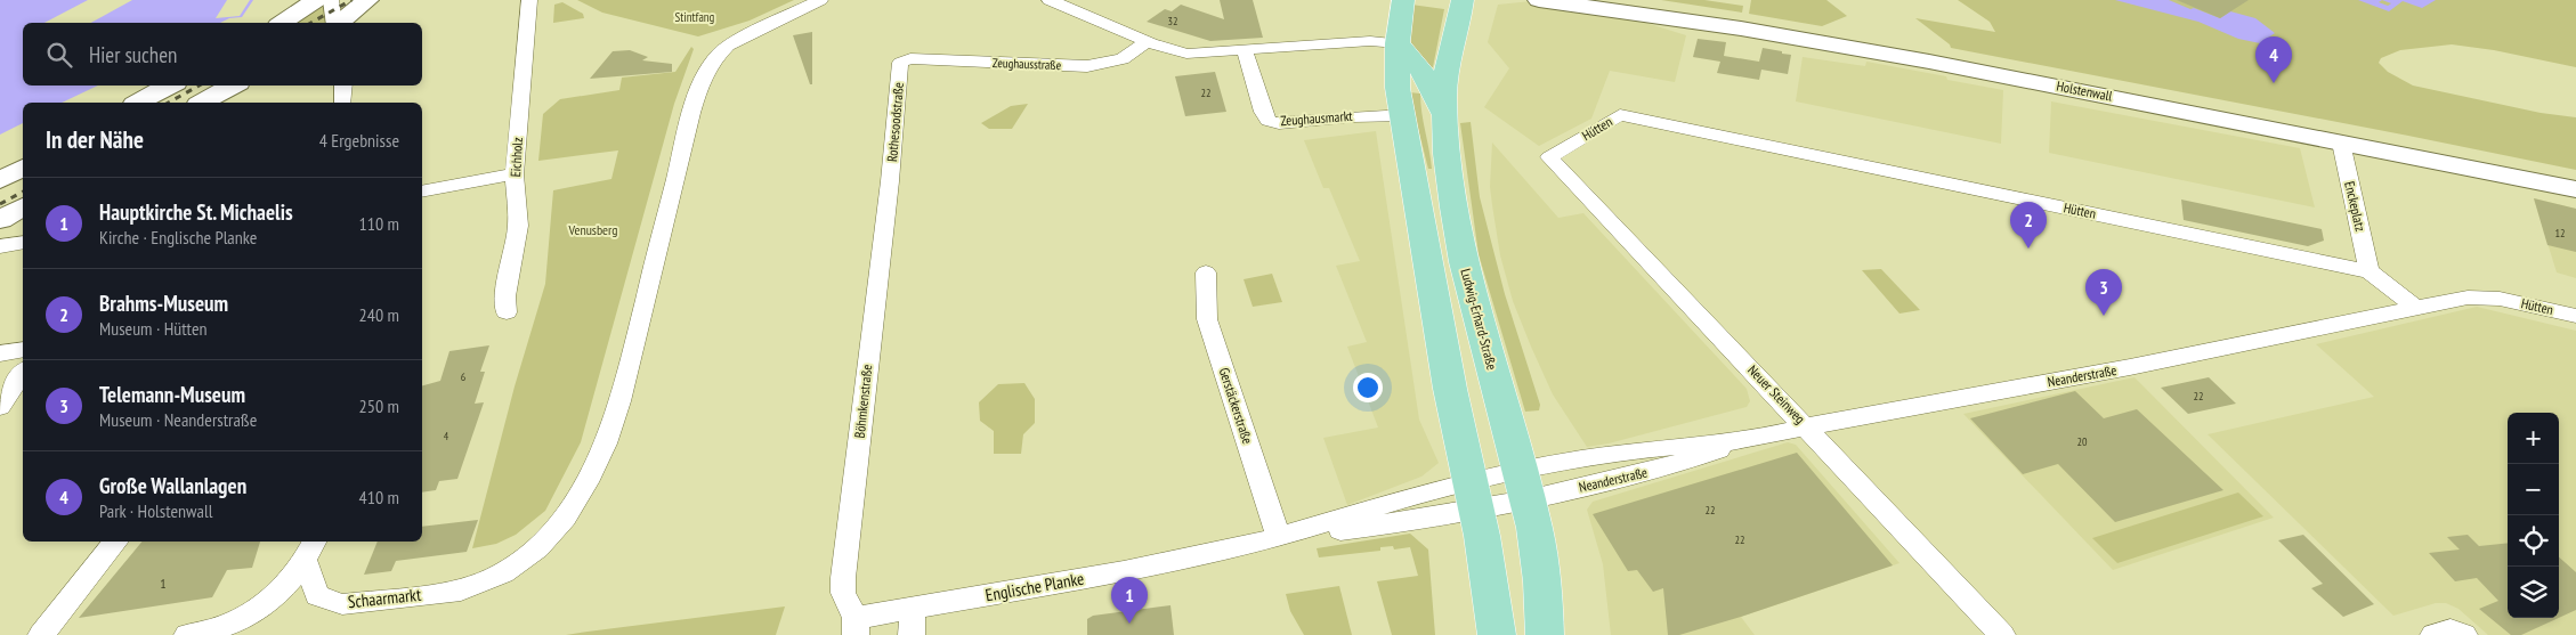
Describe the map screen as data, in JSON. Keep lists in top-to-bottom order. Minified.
{"streets":{"main road":["Holstenwall","Ludwig-Erhard-Straße"],"street":["Zeughausstraße","Zeughausmarkt","Rothesoodstraße","Hütten","Eichholz","Enckeplatz","Neanderstraße","Neuer Steinweg","Böhmkenstraße","Gerstäckerstraße","Englische Planke","Schaarmarkt"]},"crossings":[["Zeughausstraße","Rothesoodstraße"],["Holstenwall","Enckeplatz"],["Rothesoodstraße","Böhmkenstraße"],["Hütten","Enckeplatz"],["Hütten","Neanderstraße"],["Hütten","Neuer Steinweg"],["Ludwig-Erhard-Straße","Neanderstraße"],["Neanderstraße","Neuer Steinweg"],["Neanderstraße","Englische Planke"],["Böhmkenstraße","Englische Planke"],["Gerstäckerstraße","Englische Planke"]],"parks":["Stintfang","Venusberg"],"house_numbers":["32","22","12","6","22","4","20","22","22","1"],"page":{"search":"Hier suchen","pins":["4","2","3","1"],"heading":["In der Nähe","4 Ergebnisse"],"list":[{"mark":"1","name":"Hauptkirche St. Michaelis","note":"Kirche · Englische Planke","value":"110 m"},{"mark":"2","name":"Brahms-Museum","note":"Museum · Hütten","value":"240 m"},{"mark":"3","name":"Telemann-Museum","note":"Museum · Neanderstraße","value":"250 m"},{"mark":"4","name":"Große Wallanlagen","note":"Park · Holstenwall","value":"410 m"}],"map_buttons":["+","−"]}}
